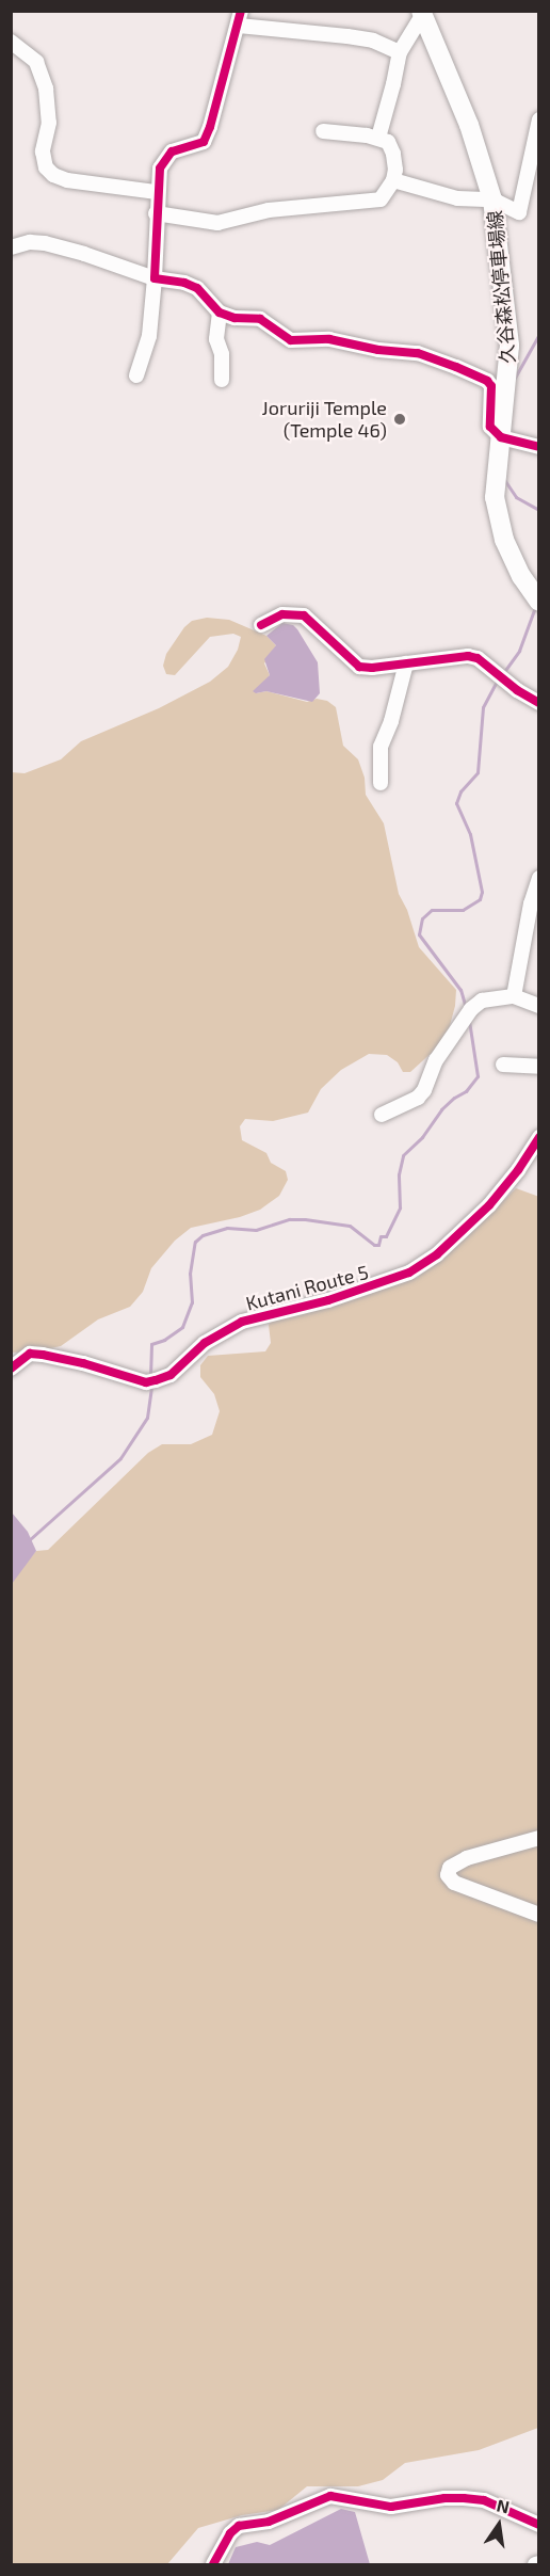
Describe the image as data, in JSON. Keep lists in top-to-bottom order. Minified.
{"streets":{"main road":["久谷森松停車場線"],"street":["Kutani Route 5"]},"places":["Joruriji Temple (Temple 46)"],"north":"top"}
